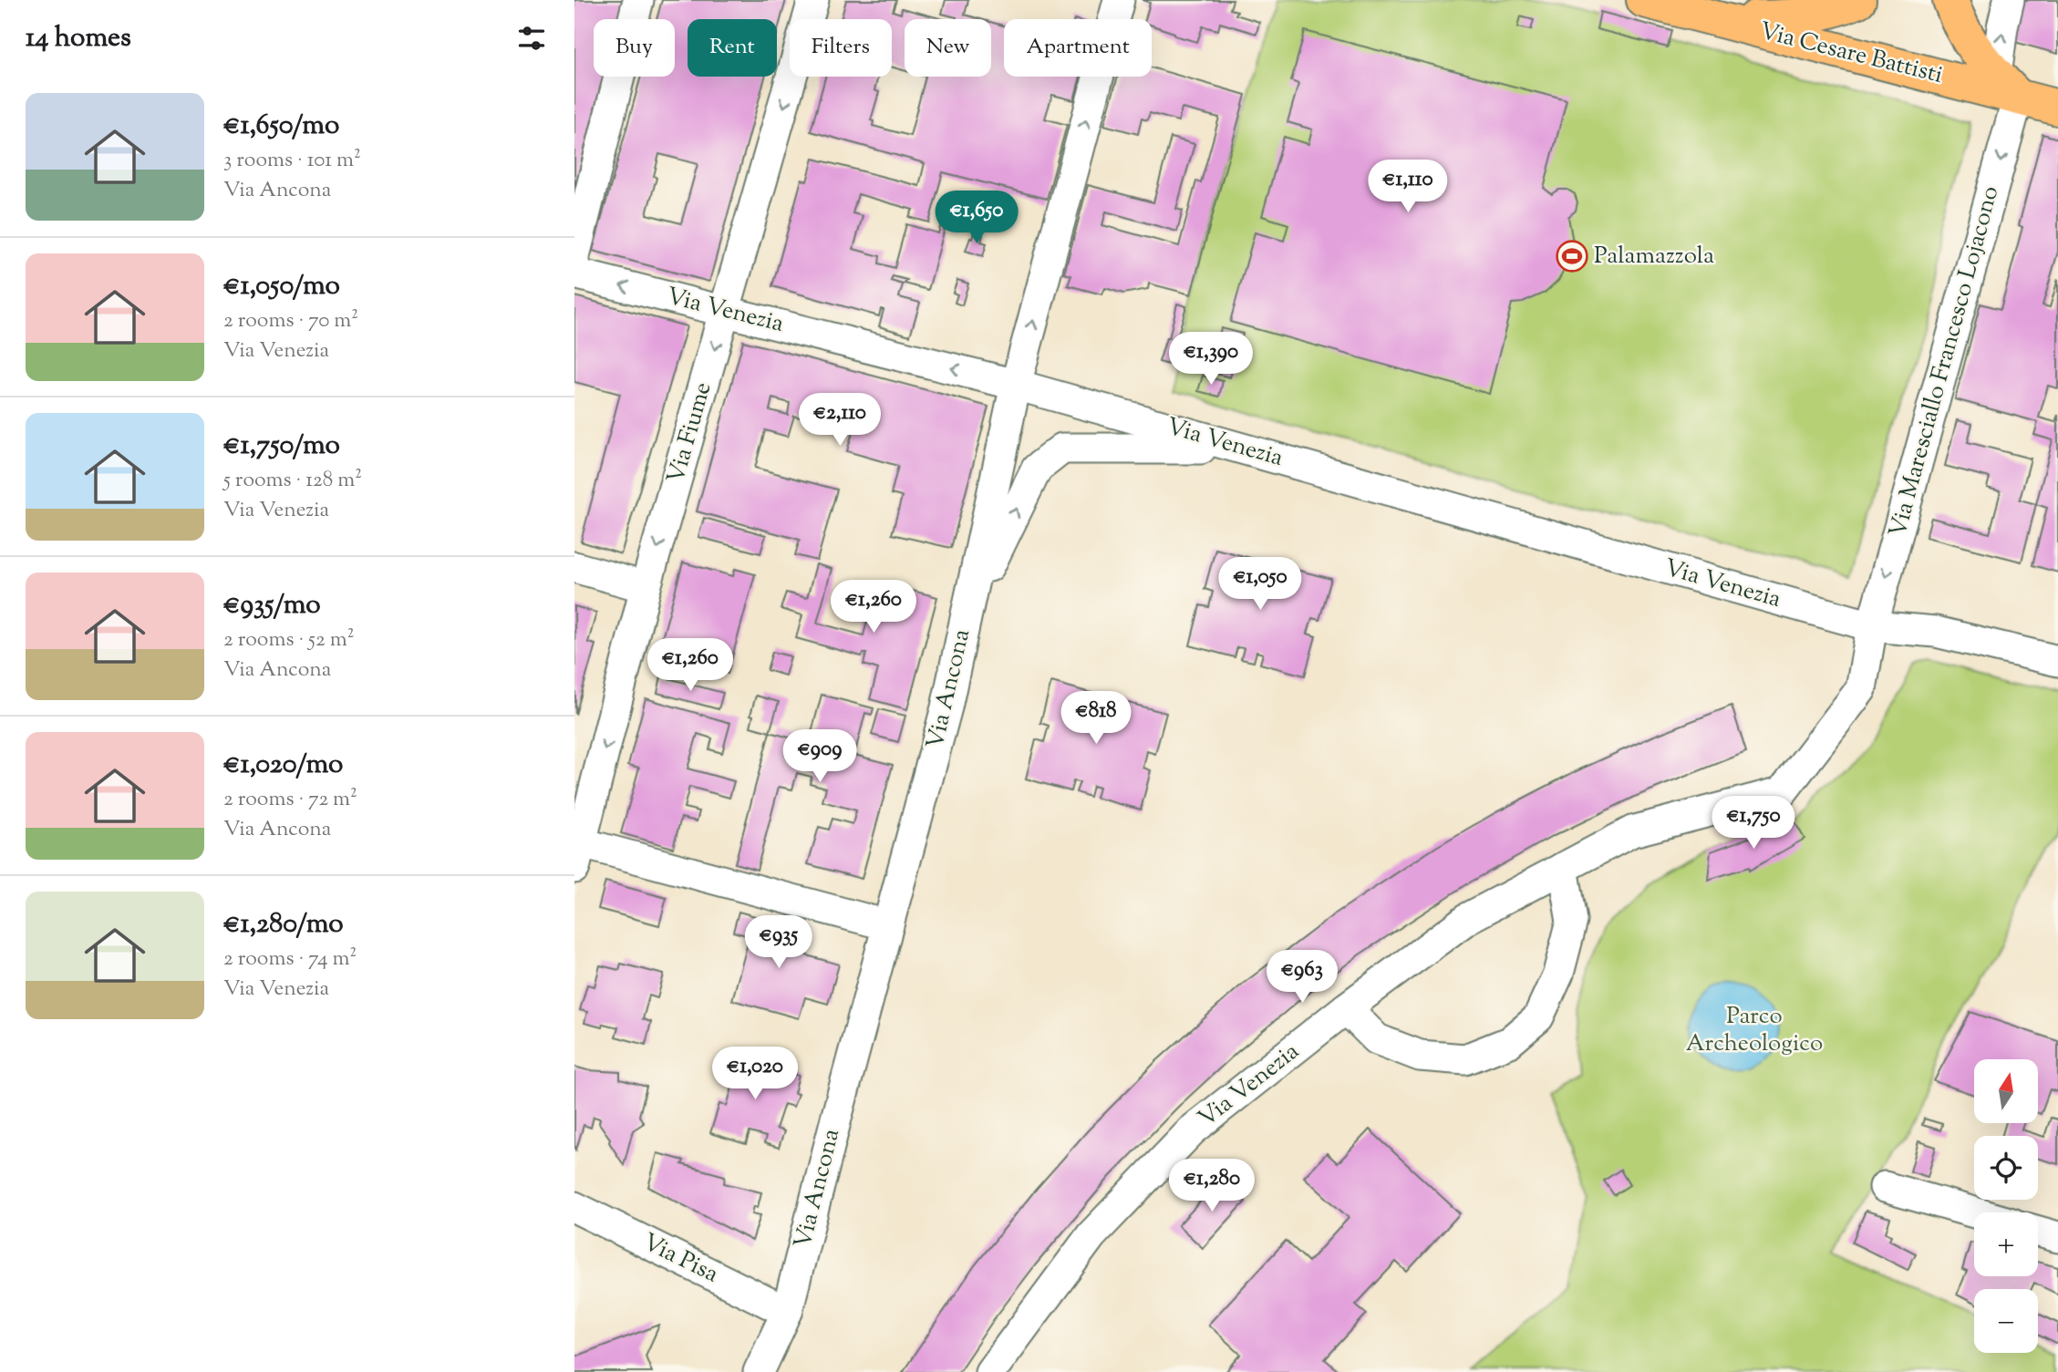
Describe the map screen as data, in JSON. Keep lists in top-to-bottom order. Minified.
{"streets":{"main road":["Via Cesare Battisti"],"street":["Via Venezia","Via Maresciallo Francesco Lojacono","Via Fiume","Via Ancona","Via Pisa"]},"crossings":[["Via Cesare Battisti","Via Maresciallo Francesco Lojacono"],["Via Venezia","Via Maresciallo Francesco Lojacono"],["Via Venezia","Via Fiume"],["Via Venezia","Via Ancona"],["Via Ancona","Via Pisa"]],"one_way":["Via Maresciallo Francesco Lojacono","Via Fiume"],"parks":["Parco Archeologico"],"places":{"sports":["Palamazzola"]},"north":"top","page":{"heading":"14 homes","chip":["Buy","Rent","Filters","New","Apartment"],"list":[{"name":"€1,650/mo","note":"3 rooms · 101 m² · Via Ancona"},{"name":"€1,050/mo","note":"2 rooms · 70 m² · Via Venezia"},{"name":"€1,750/mo","note":"5 rooms · 128 m² · Via Venezia"},{"name":"€935/mo","note":"2 rooms · 52 m² · Via Ancona"},{"name":"€1,020/mo","note":"2 rooms · 72 m² · Via Ancona"},{"name":"€1,280/mo","note":"2 rooms · 74 m² · Via Venezia"}],"price":["€1,110","€1,650","€1,390","€2,110","€1,050","€1,260","€1,260","€818","€909","€1,750","€935","€963","€1,020","€1,280"],"map_buttons":["+","−"]}}
